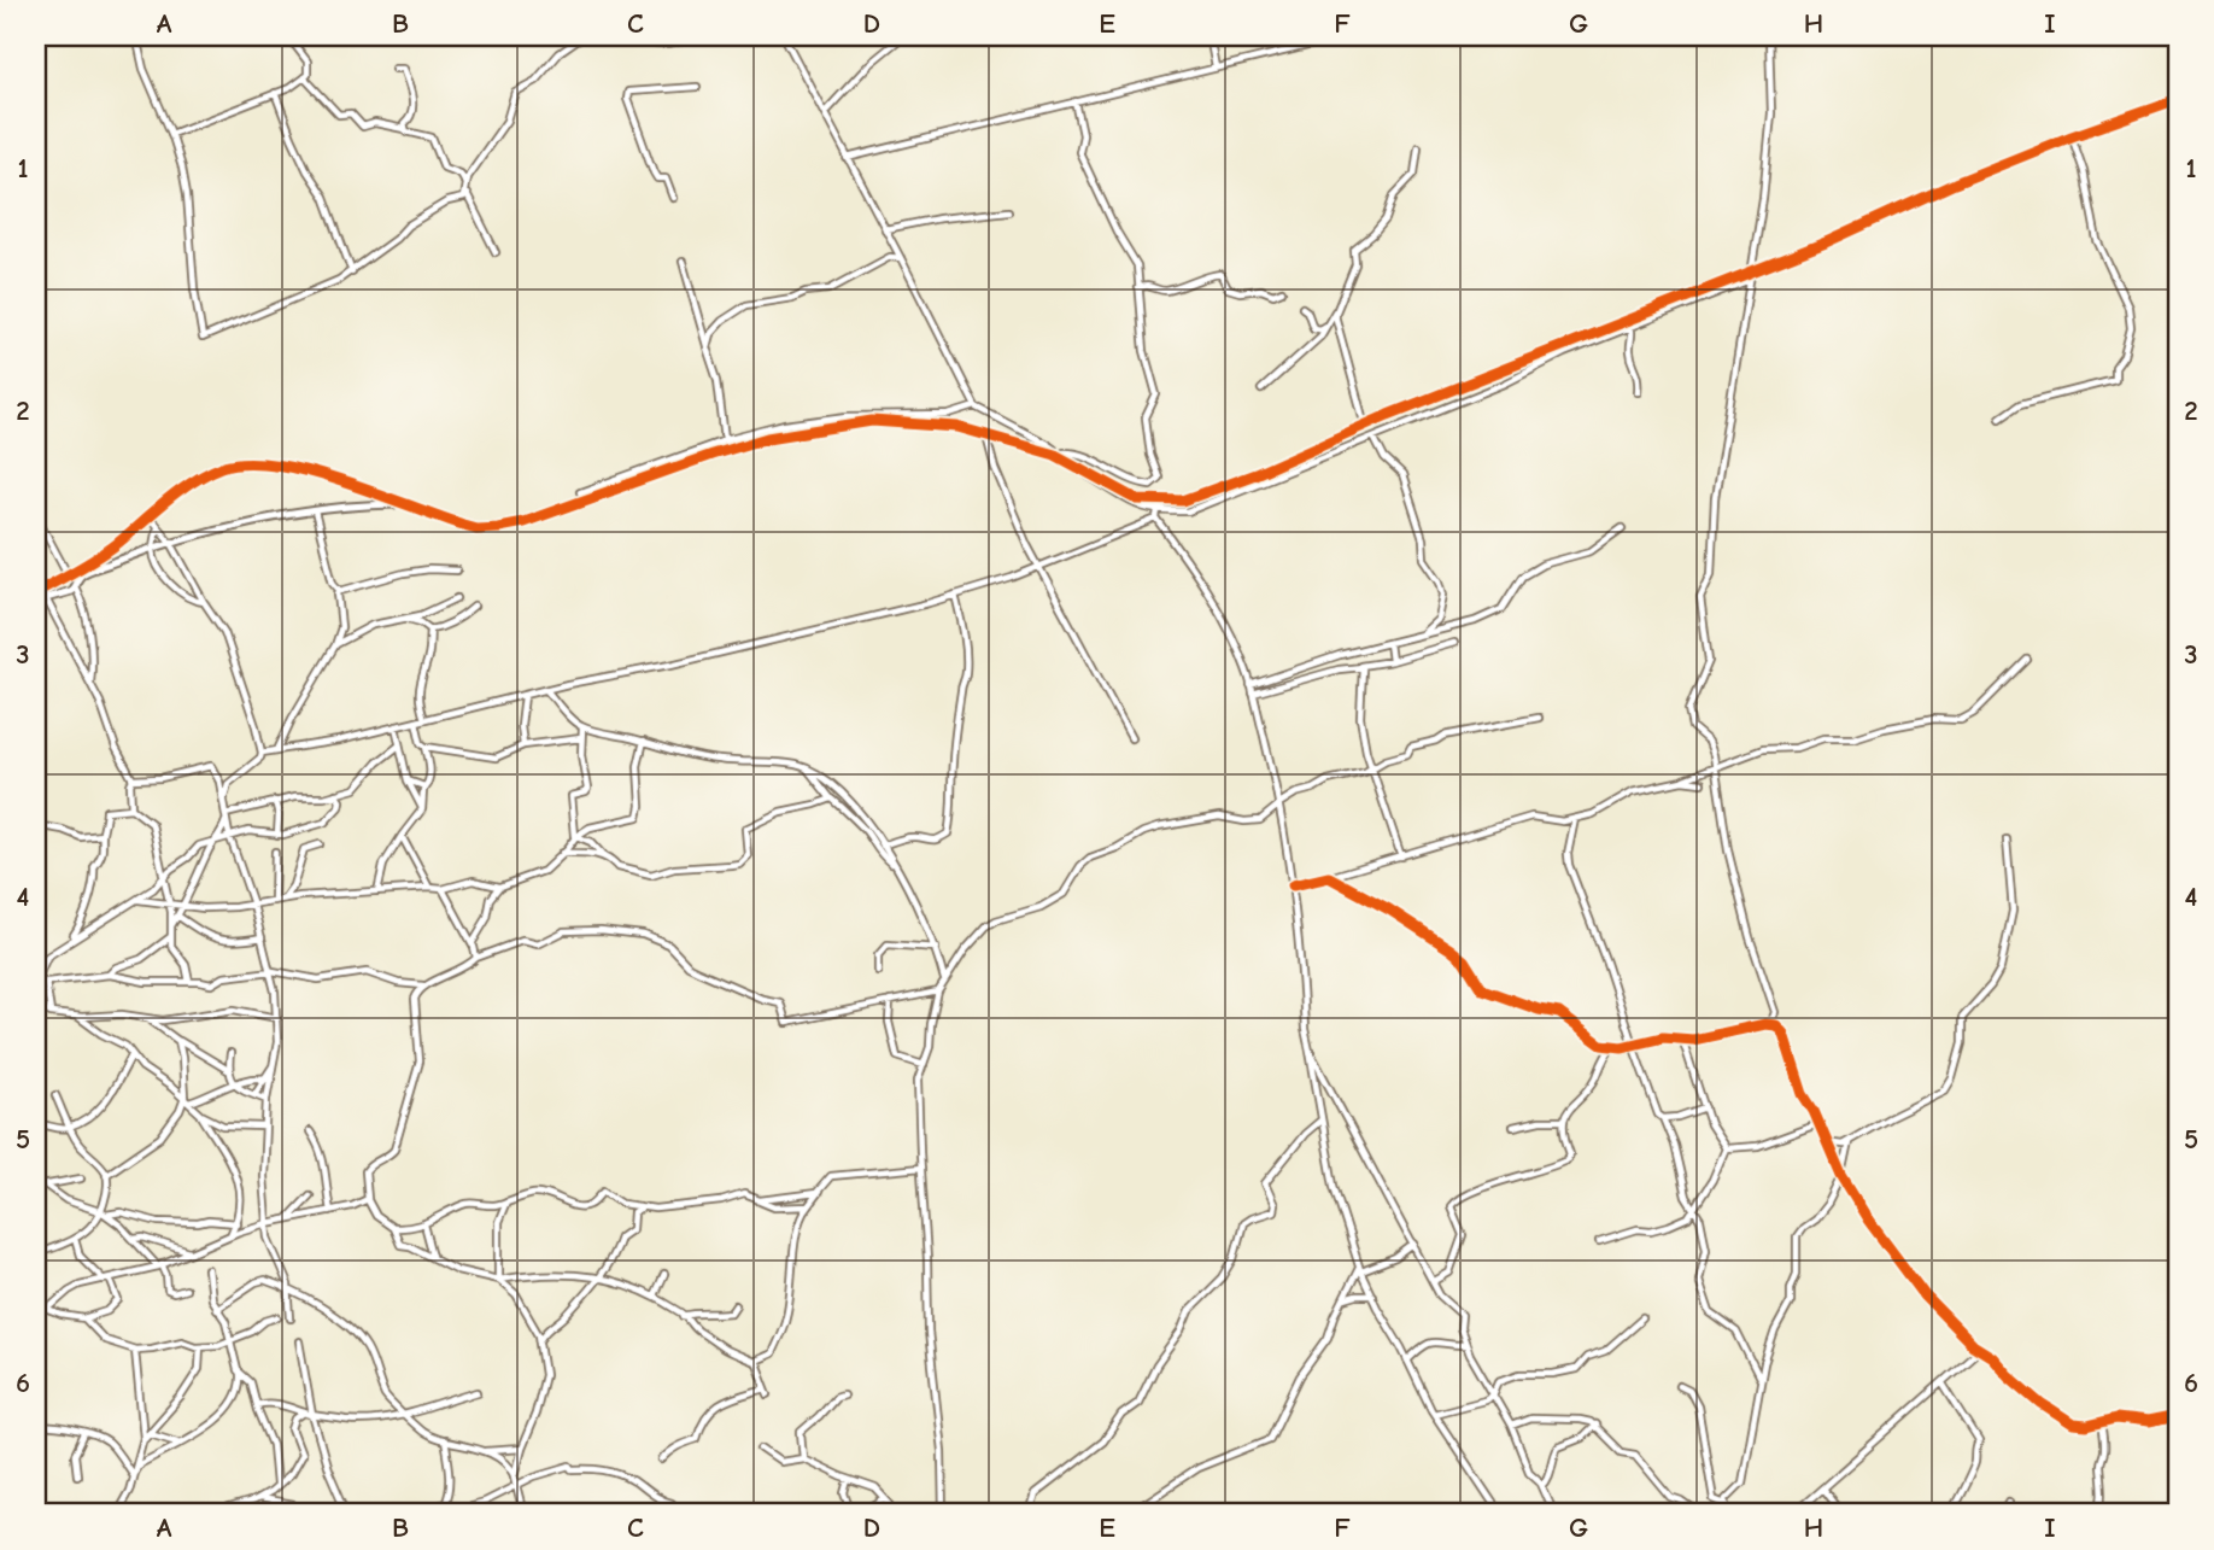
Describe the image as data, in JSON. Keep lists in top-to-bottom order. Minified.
{"grid":{"columns":["A","B","C","D","E","F","G","H","I"],"rows":["1","2","3","4","5","6"]}}
